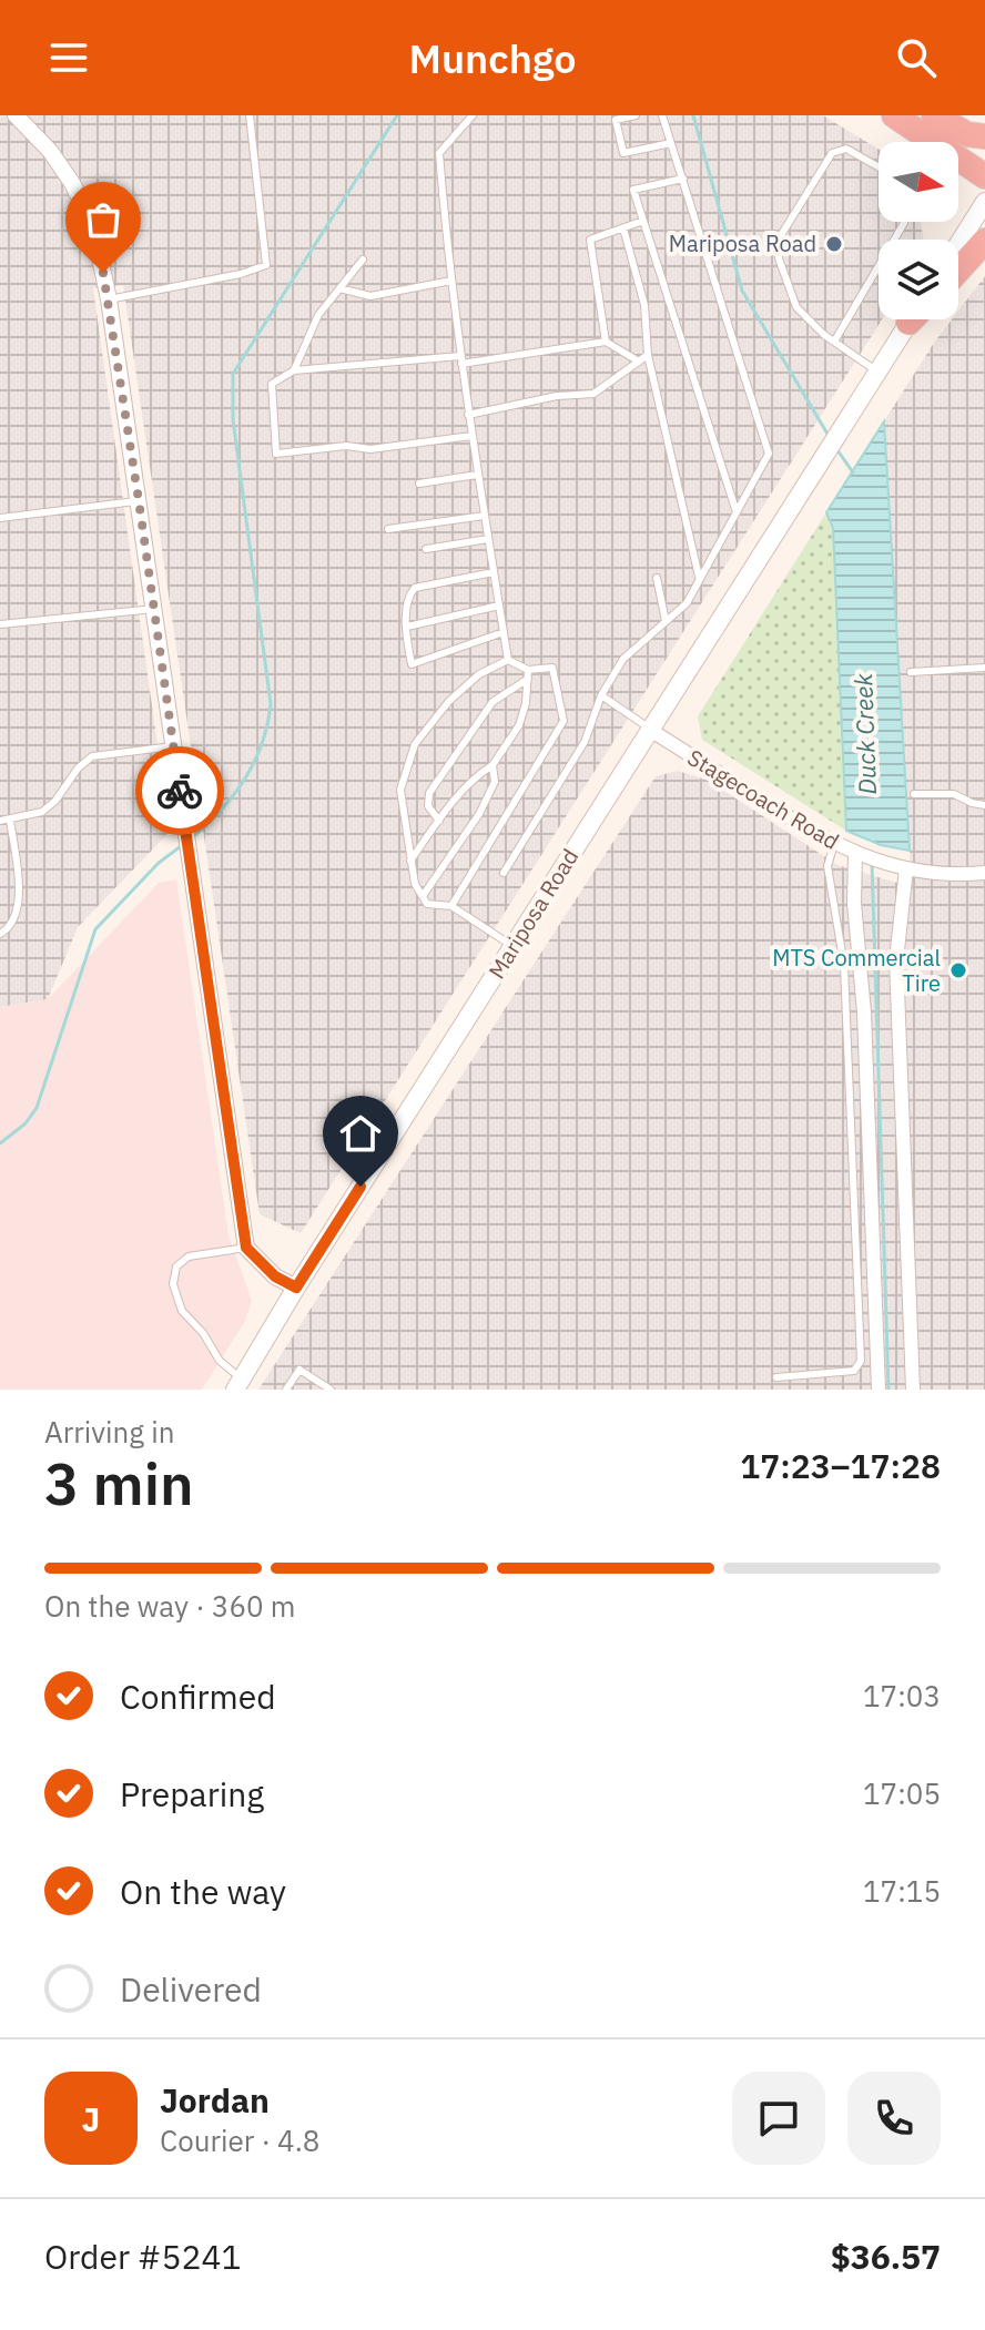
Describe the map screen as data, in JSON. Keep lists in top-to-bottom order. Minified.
{"streets":{"main road":["Mariposa Road"],"street":["Stagecoach Road"]},"crossings":[["Stagecoach Road","Mariposa Road"]],"water":["Duck Creek"],"places":["Mariposa Road","MTS Commercial Tire"],"north":"right","page":{"header":"Munchgo","heading":["3 min","Arriving in","17:23–17:28"],"panel":["Jordan","Courier · 4.8","Order #5241","$36.57"],"bar":"On the way · 360 m","list":[["Confirmed","17:03"],["Preparing","17:05"],["On the way","17:15"],"Delivered"],"round":"J"}}
